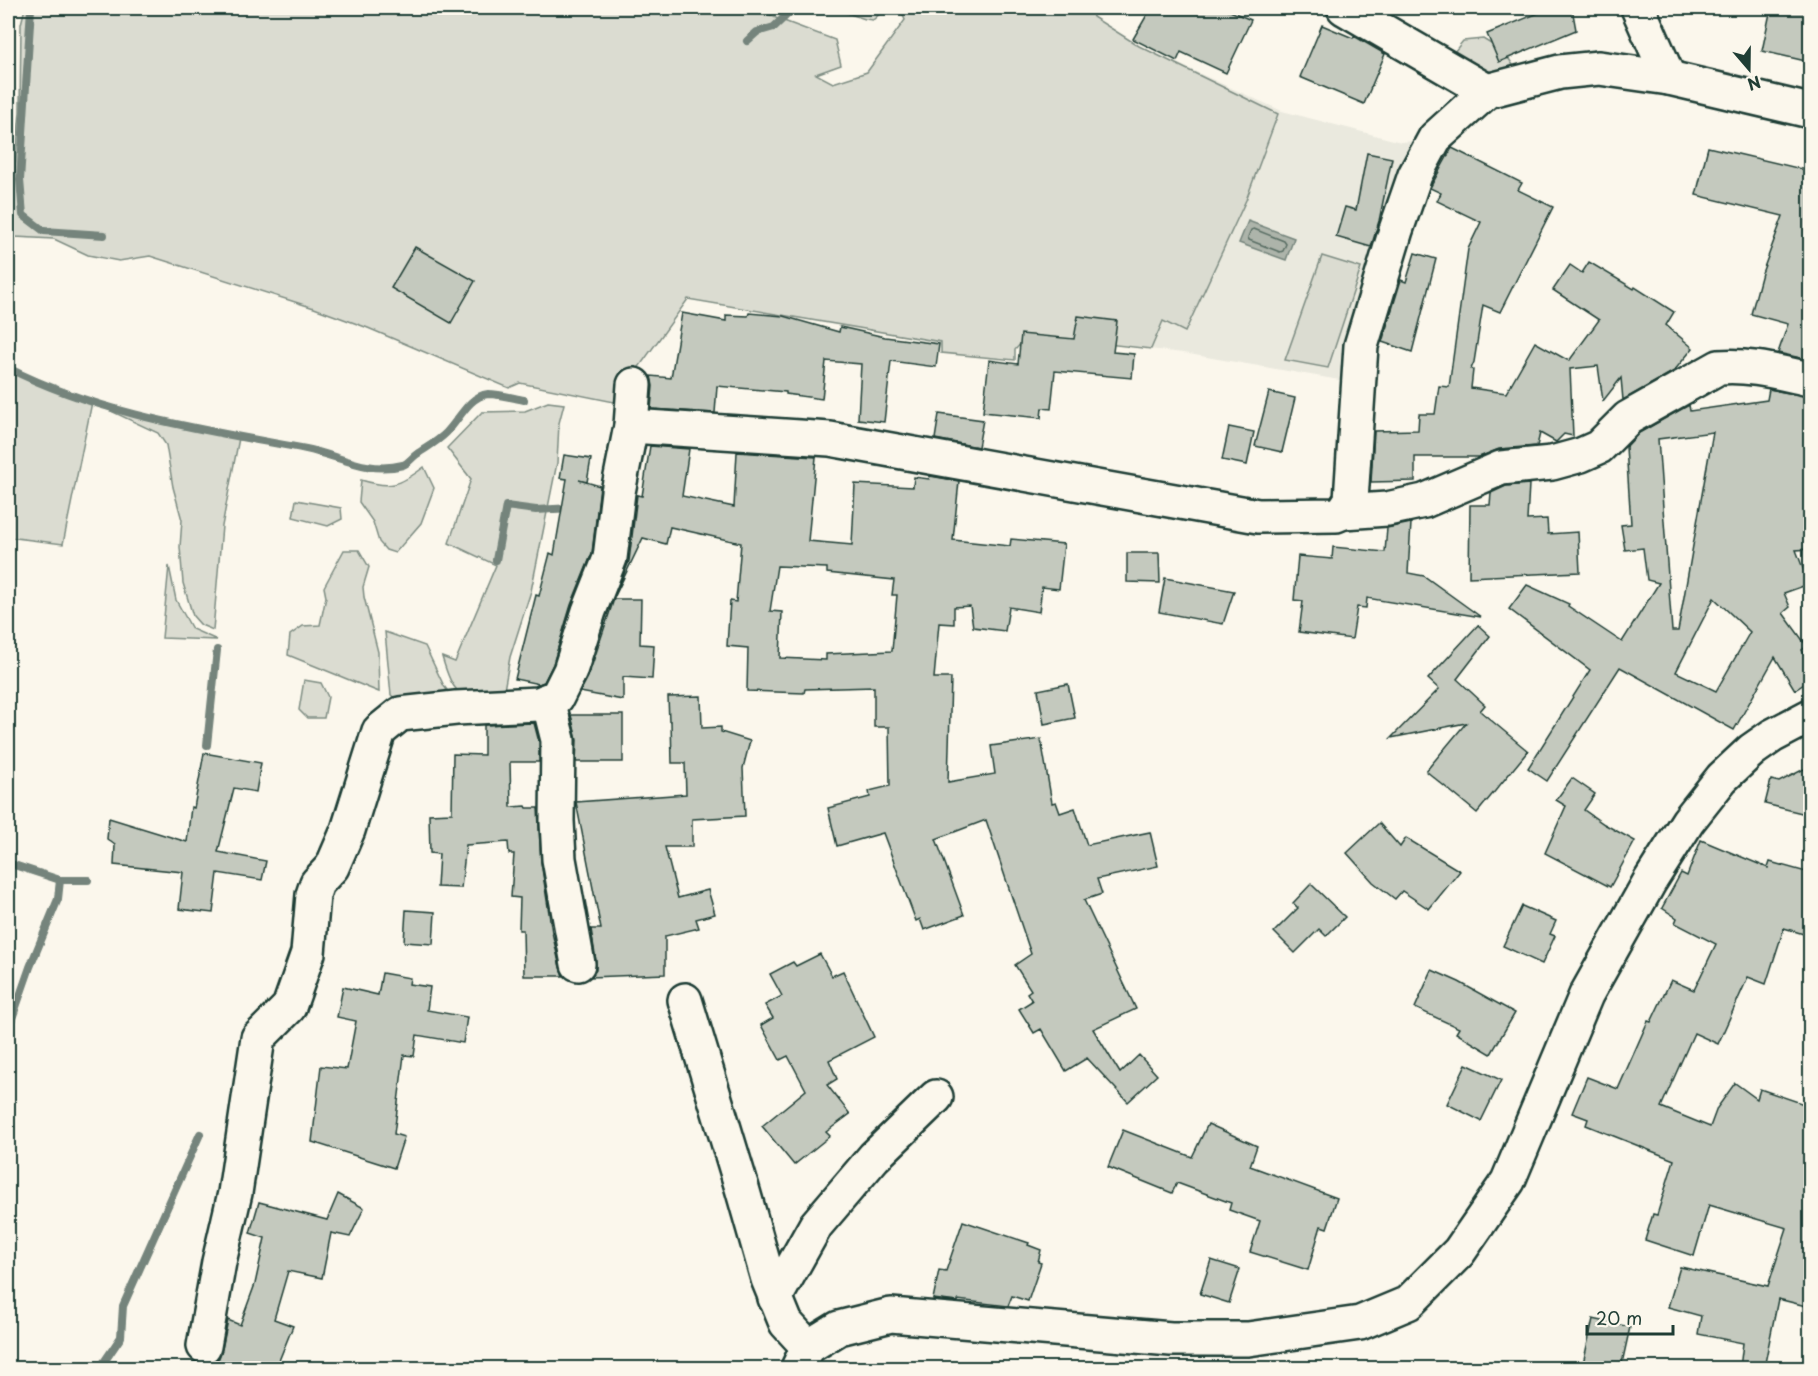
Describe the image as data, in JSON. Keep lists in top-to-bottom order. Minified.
{"scale_bar":"20 m","north":"bottom"}
